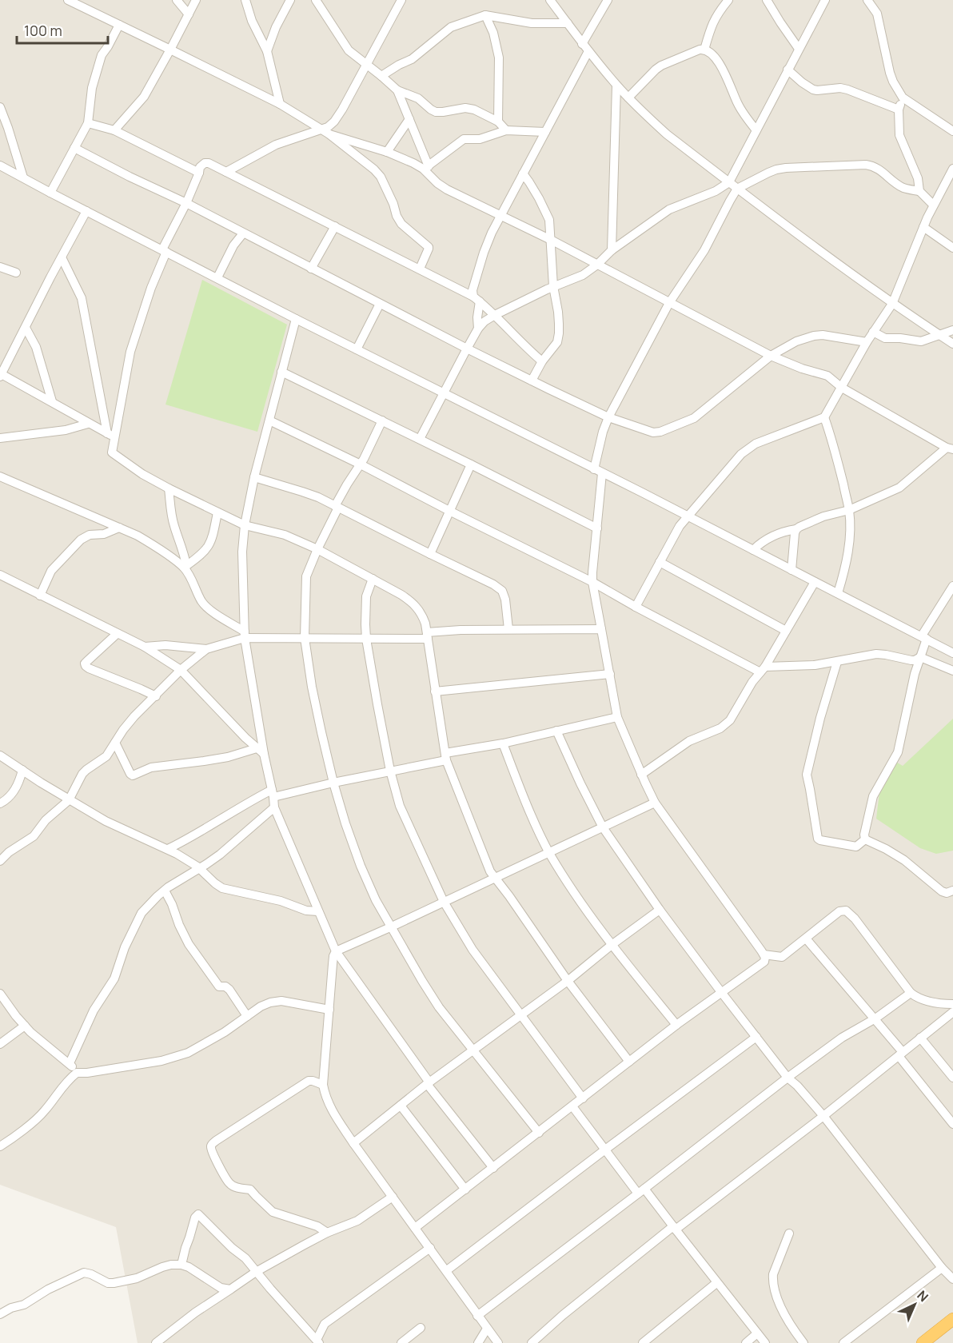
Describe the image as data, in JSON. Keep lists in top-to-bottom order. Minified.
{"scale_bar":"100 m","north":"top right"}
